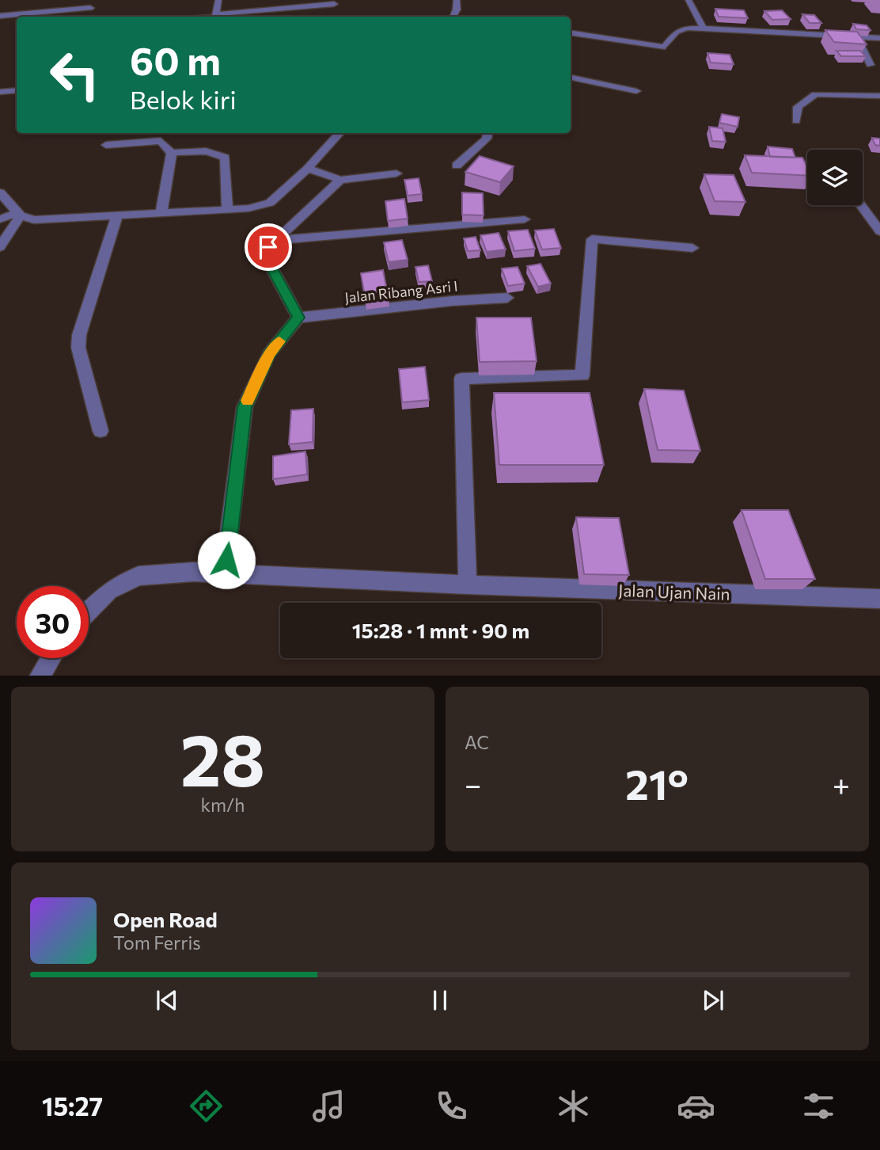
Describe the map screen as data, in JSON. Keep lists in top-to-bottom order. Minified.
{"streets":{"street":["Jalan Ribang Asri I","Jalan Ujan Nain"]},"page":{"turn":["60 m","Belok kiri"],"limit":"30","trip":"15:28 · 1 mnt · 90 m","tile":[["28","km/h"],"AC"],"heat":["−","21°","+"],"song":["Open Road","Tom Ferris"],"tabs":"15:27"}}
